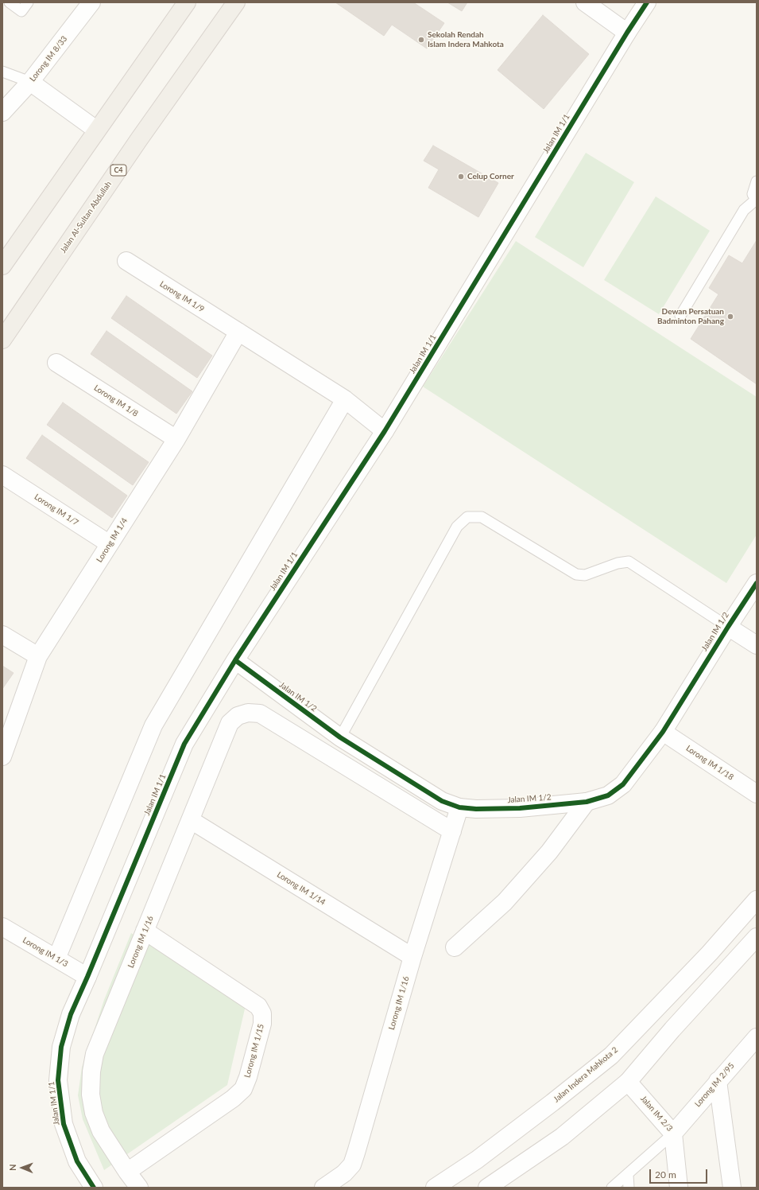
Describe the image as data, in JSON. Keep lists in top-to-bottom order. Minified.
{"streets":{"main road":["C4","Jalan Al-Sultan Abdullah"],"street":["Lorong IM 8/33","Jalan IM 1/1","Lorong IM 1/9","Lorong IM 1/8","Lorong IM 1/7","Lorong IM 1/4","Jalan IM 1/2","Lorong IM 1/18","Lorong IM 1/14","Lorong IM 1/16","Lorong IM 1/3","Lorong IM 1/15","Jalan Indera Mahkota 2","Lorong IM 2/95","Jalan IM 2/3"]},"crossings":[["Jalan IM 1/1","Lorong IM 1/9"],["Jalan IM 1/1","Jalan IM 1/2"],["Jalan IM 1/1","Lorong IM 1/3"],["Lorong IM 1/9","Lorong IM 1/4"],["Lorong IM 1/8","Lorong IM 1/4"],["Lorong IM 1/7","Lorong IM 1/4"],["Jalan IM 1/2","Lorong IM 1/18"],["Jalan IM 1/2","Lorong IM 1/16"],["Lorong IM 1/14","Lorong IM 1/16"],["Lorong IM 1/16","Lorong IM 1/15"],["Lorong IM 2/95","Jalan IM 2/3"]],"places":["Sekolah Rendah Islam Indera Mahkota","Celup Corner","Dewan Persatuan Badminton Pahang"],"scale_bar":"20 m","north":"left"}
